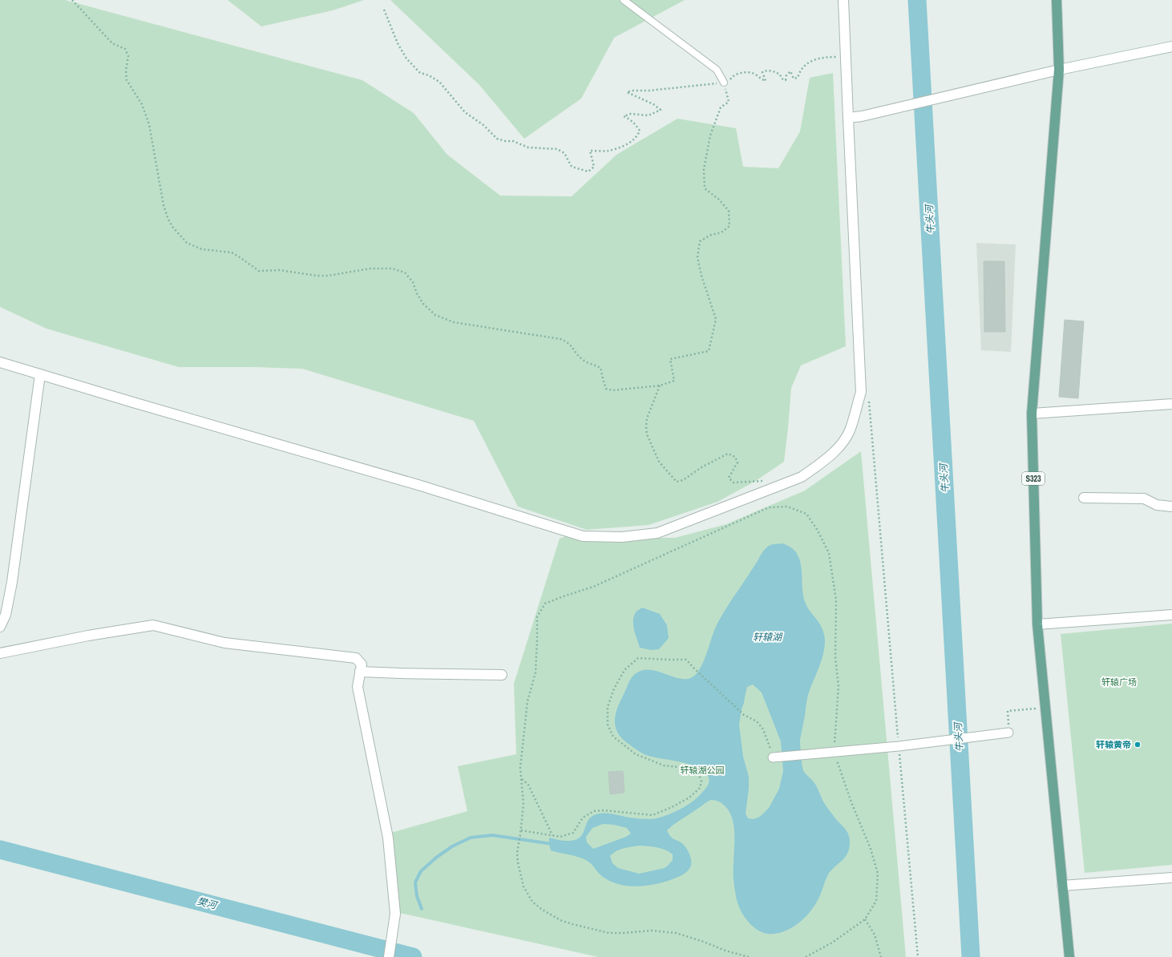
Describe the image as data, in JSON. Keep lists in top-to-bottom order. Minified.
{"streets":{"main road":["S323"]},"water":["牛头河","轩辕湖","樊河"],"parks":["轩辕广场","轩辕湖公园"],"places":["轩辕黄帝"]}
